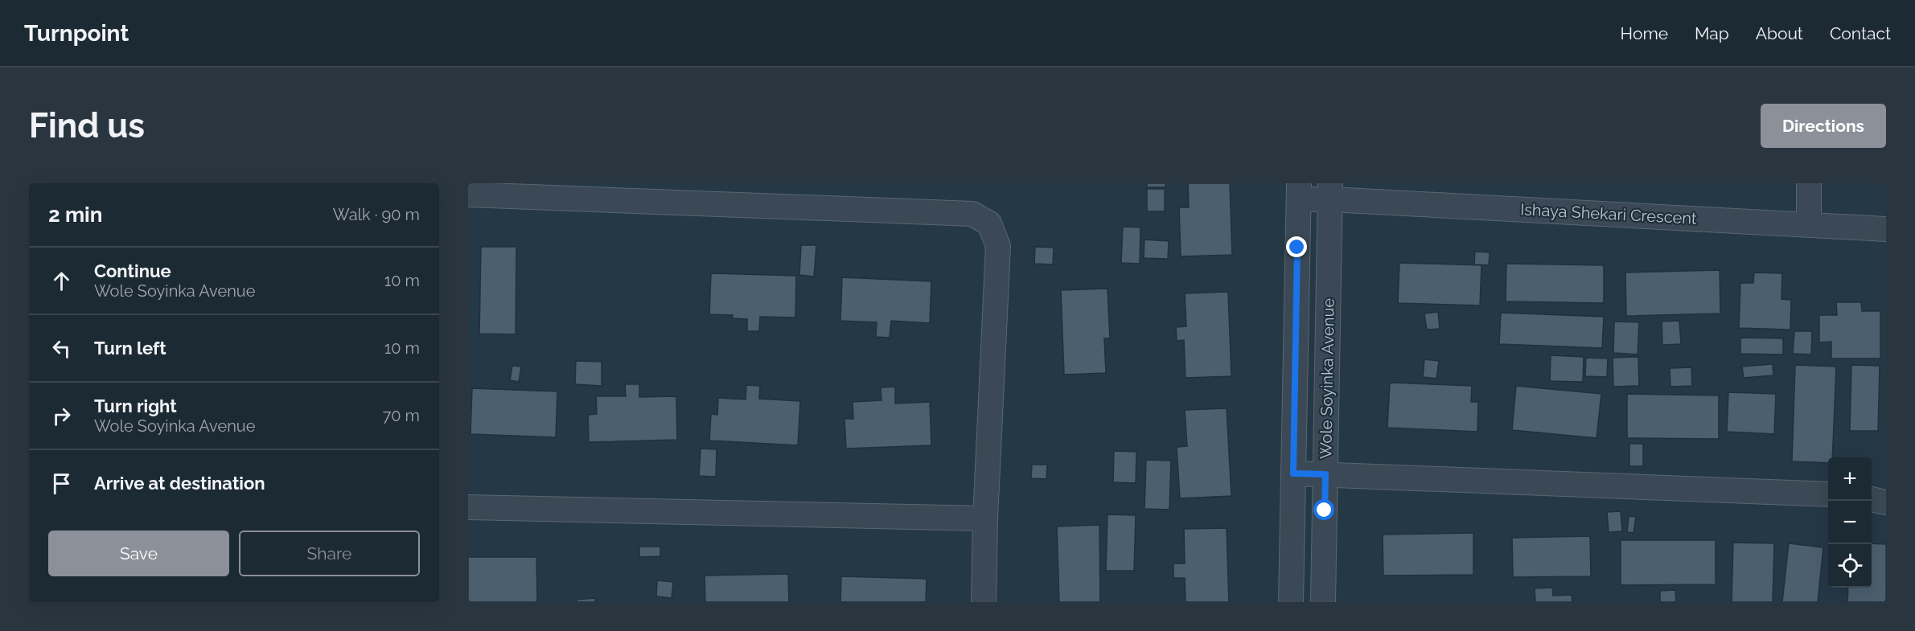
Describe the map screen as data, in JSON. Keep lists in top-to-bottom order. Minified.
{"streets":{"street":["Ishaya Shekari Crescent","Wole Soyinka Avenue"]},"crossings":[["Ishaya Shekari Crescent","Wole Soyinka Avenue"]],"page":{"header":"Turnpoint","nav":["Home","Map","About","Contact"],"buttons":["Directions",["Save","Share"]],"title":"Find us","heading":["2 min","Walk · 90 m"],"list":[["Continue","Wole Soyinka Avenue","10 m"],["Turn left","10 m"],["Turn right","Wole Soyinka Avenue","70 m"],"Arrive at destination"],"map_buttons":["+","−"]}}
